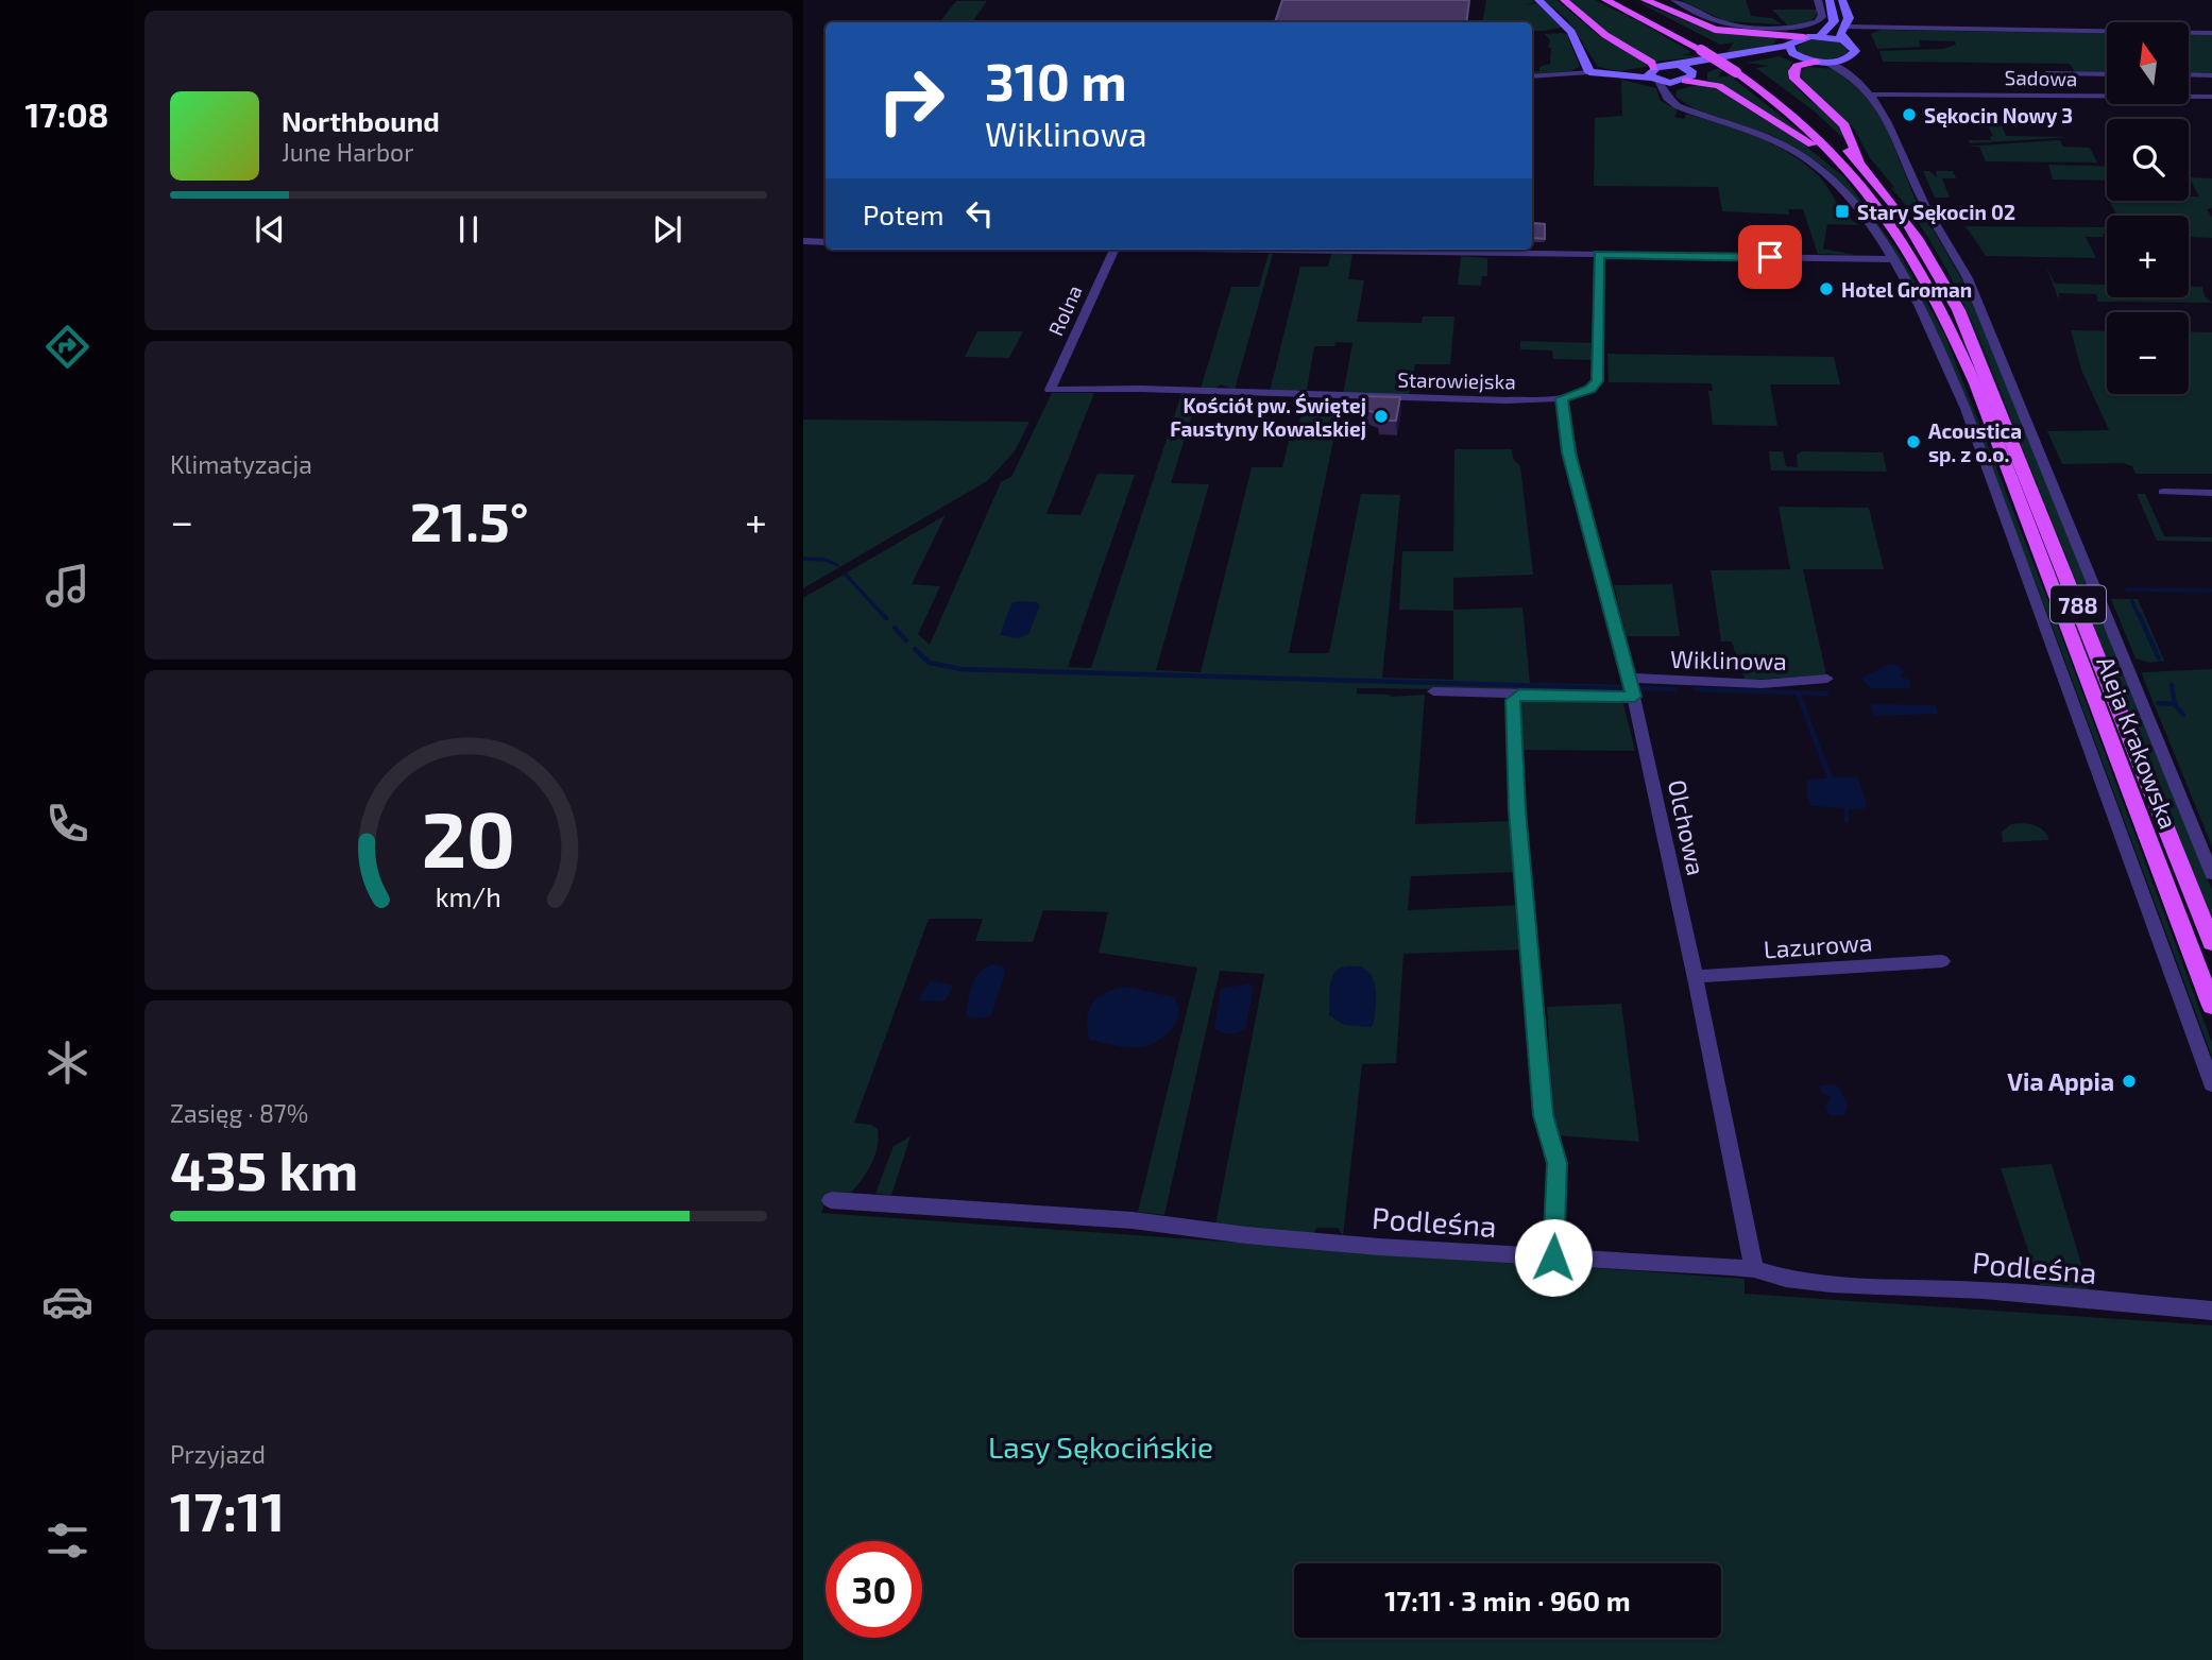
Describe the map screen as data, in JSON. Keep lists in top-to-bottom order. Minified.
{"streets":{"main road":["788","Aleja Krakowska"],"street":["Sadowa","Rolna","Starowiejska","Wiklinowa","Olchowa","Lazurowa","Podleśna"]},"crossings":[["Rolna","Starowiejska"],["Starowiejska","Olchowa"],["788","Aleja Krakowska"],["Wiklinowa","Olchowa"],["Olchowa","Lazurowa"],["Olchowa","Podleśna"]],"parks":["Lasy Sękocińskie"],"places":{"other":["Sękocin Nowy 3","Hotel Groman","Kościół pw. Świętej Faustyny Kowalskiej","Acoustica sp. z o.o.","Via Appia"],"transit":["Stary Sękocin 02"]},"north":"top","page":{"tabs":"17:08","map_buttons":["+","−"],"turn":["310 m","Wiklinowa"],"song":["Northbound","June Harbor"],"then":"Potem","tile":["Klimatyzacja",["Zasięg · 87%","435 km"],["Przyjazd","17:11"]],"heat":["−","21.5°","+"],"limit":"30","trip":"17:11 · 3 min · 960 m","gauge":["20","km/h"]}}
